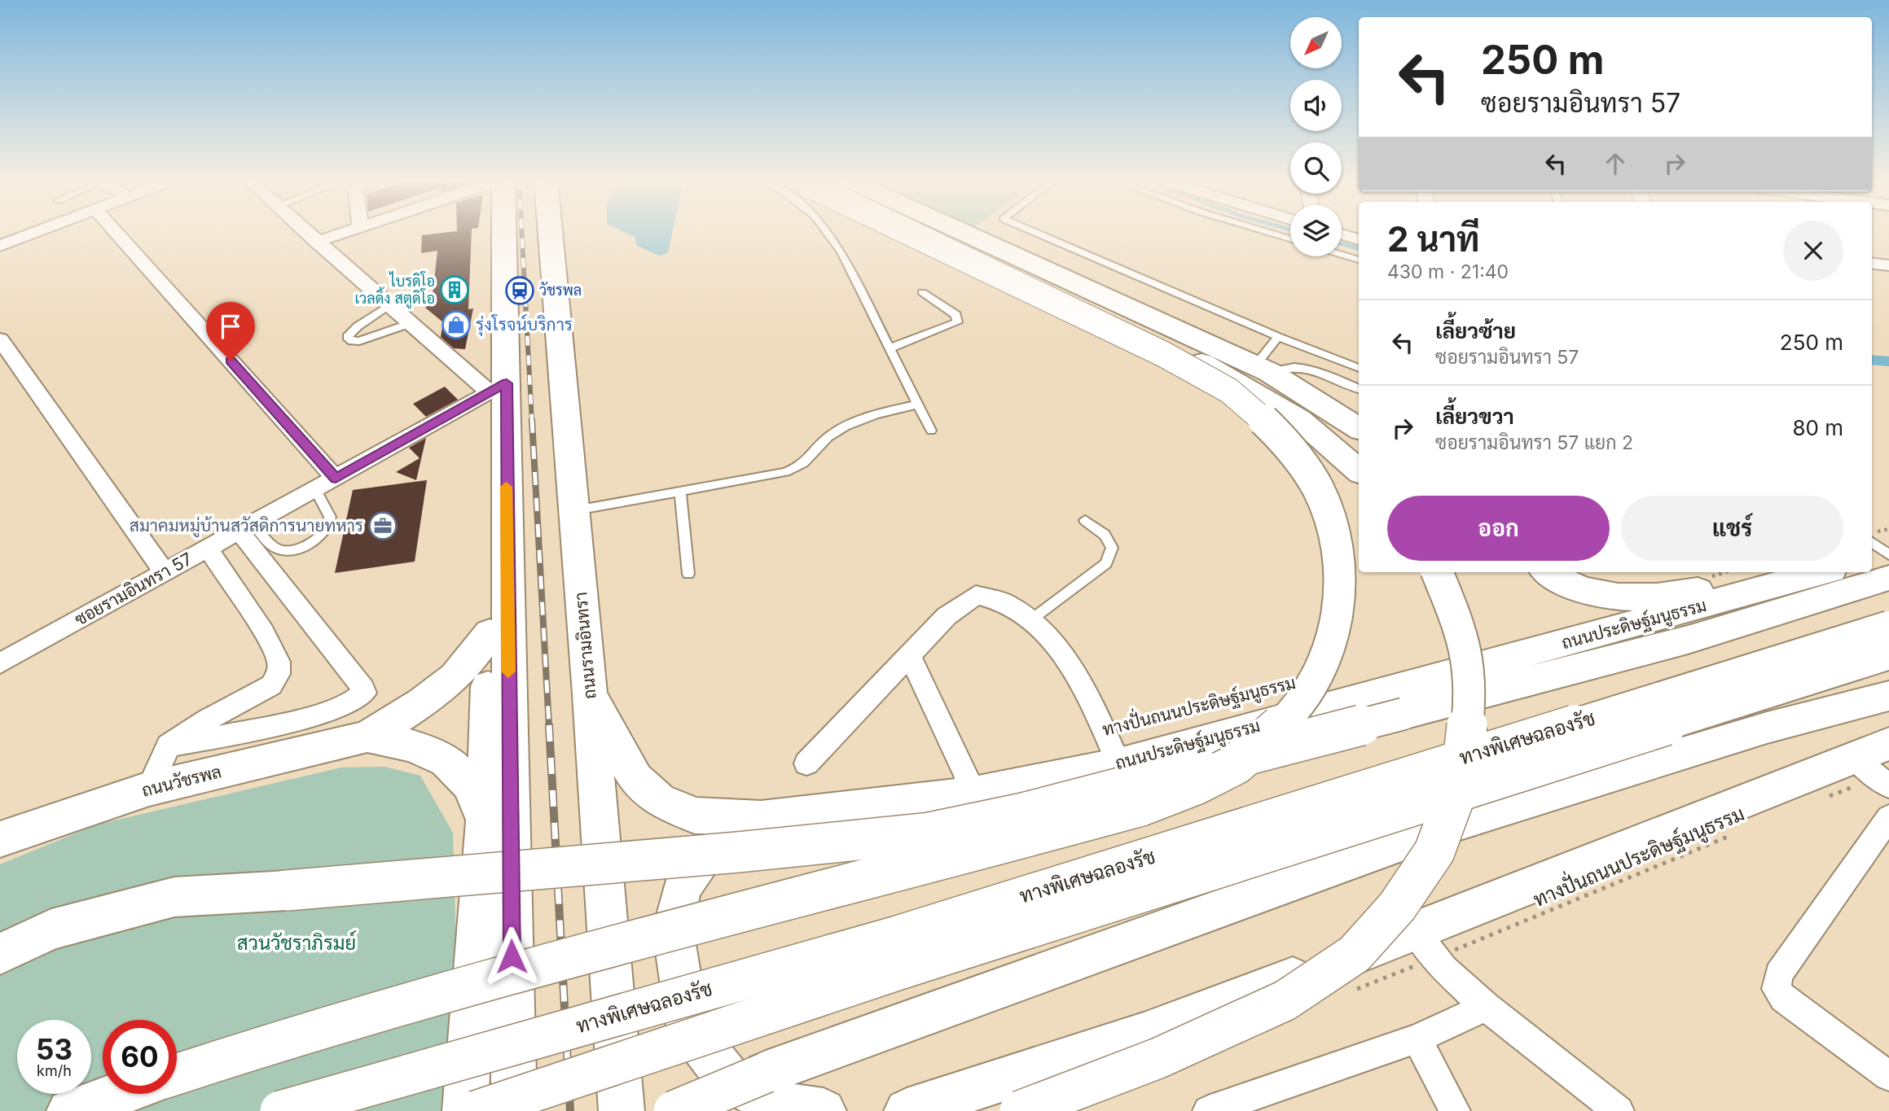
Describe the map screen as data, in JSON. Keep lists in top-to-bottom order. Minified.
{"streets":{"main road":["ถนนประดิษฐ์มนูธรรม","ถนนรามอินทรา","ทางพิเศษฉลองรัช","ถนนวัชรพล"],"street":["ซอยรามอินทรา 57"],"path":["ทางปั่นถนนประดิษฐ์มนูธรรม"]},"crossings":[["ถนนประดิษฐ์มนูธรรม","ถนนรามอินทรา"]],"parks":["สวนวัชราภิรมย์"],"places":{"building":["ไบรดิโอ เวลดิ้ง สตูดิโอ"],"station":["วัชรพล"],"shop":["รุ่งโรจน์บริการ"],"office":["สมาคมหมู่บ้านสวัสดิการนายทหาร"]},"north":"bottom left","page":{"turn":["250 m","ซอยรามอินทรา 57"],"heading":["2 นาที","430 m · 21:40"],"list":[{"name":"เลี้ยวซ้าย","note":"ซอยรามอินทรา 57","value":"250 m"},{"name":"เลี้ยวขวา","note":"ซอยรามอินทรา 57 แยก 2","value":"80 m"}],"buttons":["ออก","แชร์"],"speed":"53 km/h","limit":"60"}}
